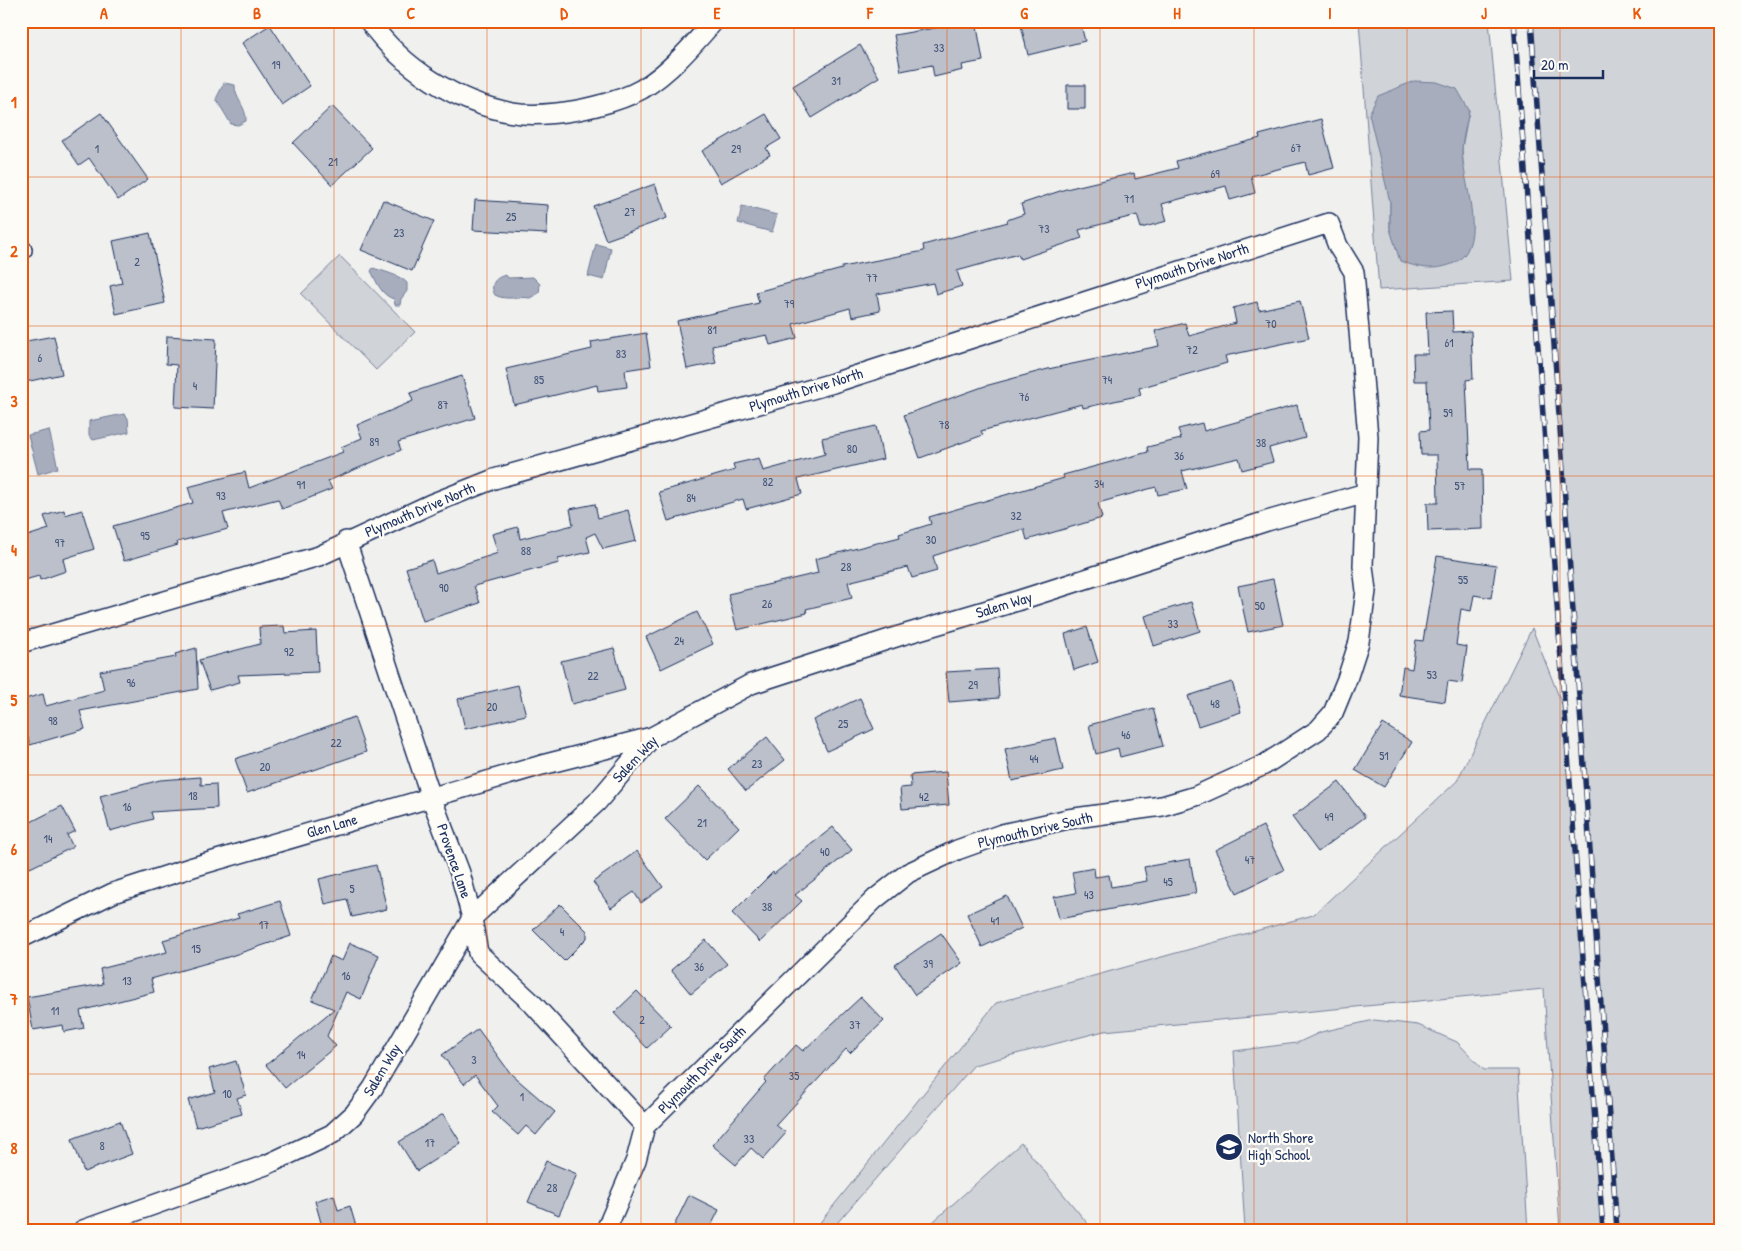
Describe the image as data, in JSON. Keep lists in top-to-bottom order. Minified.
{"streets":{"street":["Plymouth Drive North","Salem Way","Glen Lane","Plymouth Drive South","Provence Lane"]},"crossings":[["Plymouth Drive North","Salem Way"],["Plymouth Drive North","Plymouth Drive South"],["Plymouth Drive North","Provence Lane"],["Salem Way","Glen Lane"],["Salem Way","Plymouth Drive South"],["Salem Way","Provence Lane"],["Glen Lane","Provence Lane"],["Plymouth Drive South","Provence Lane"]],"places":{"school or university":["North Shore High School"]},"house_numbers":["33","19","31","67","1","29","21","69","71","27","25","73","23","2","77","79","70","81","61","72","83","6","85","74","4","76","87","59","78","89","38","80","36","82","34","91","57","93","84","32","95","30","97","88","28","55","90","26","50","33","24","92","53","22","96","29","48","20","98","25","46","22","51","44","23","20","18","42","16","49","21","14","40","47","45","5","43","38","41","17","4","15","39","36","16","13","11","2","37","14","3","35","10","1","33","17","8","28"],"scale_bar":"20 m","grid":{"columns":["A","B","C","D","E","F","G","H","I","J","K"],"rows":["1","2","3","4","5","6","7","8"]}}
